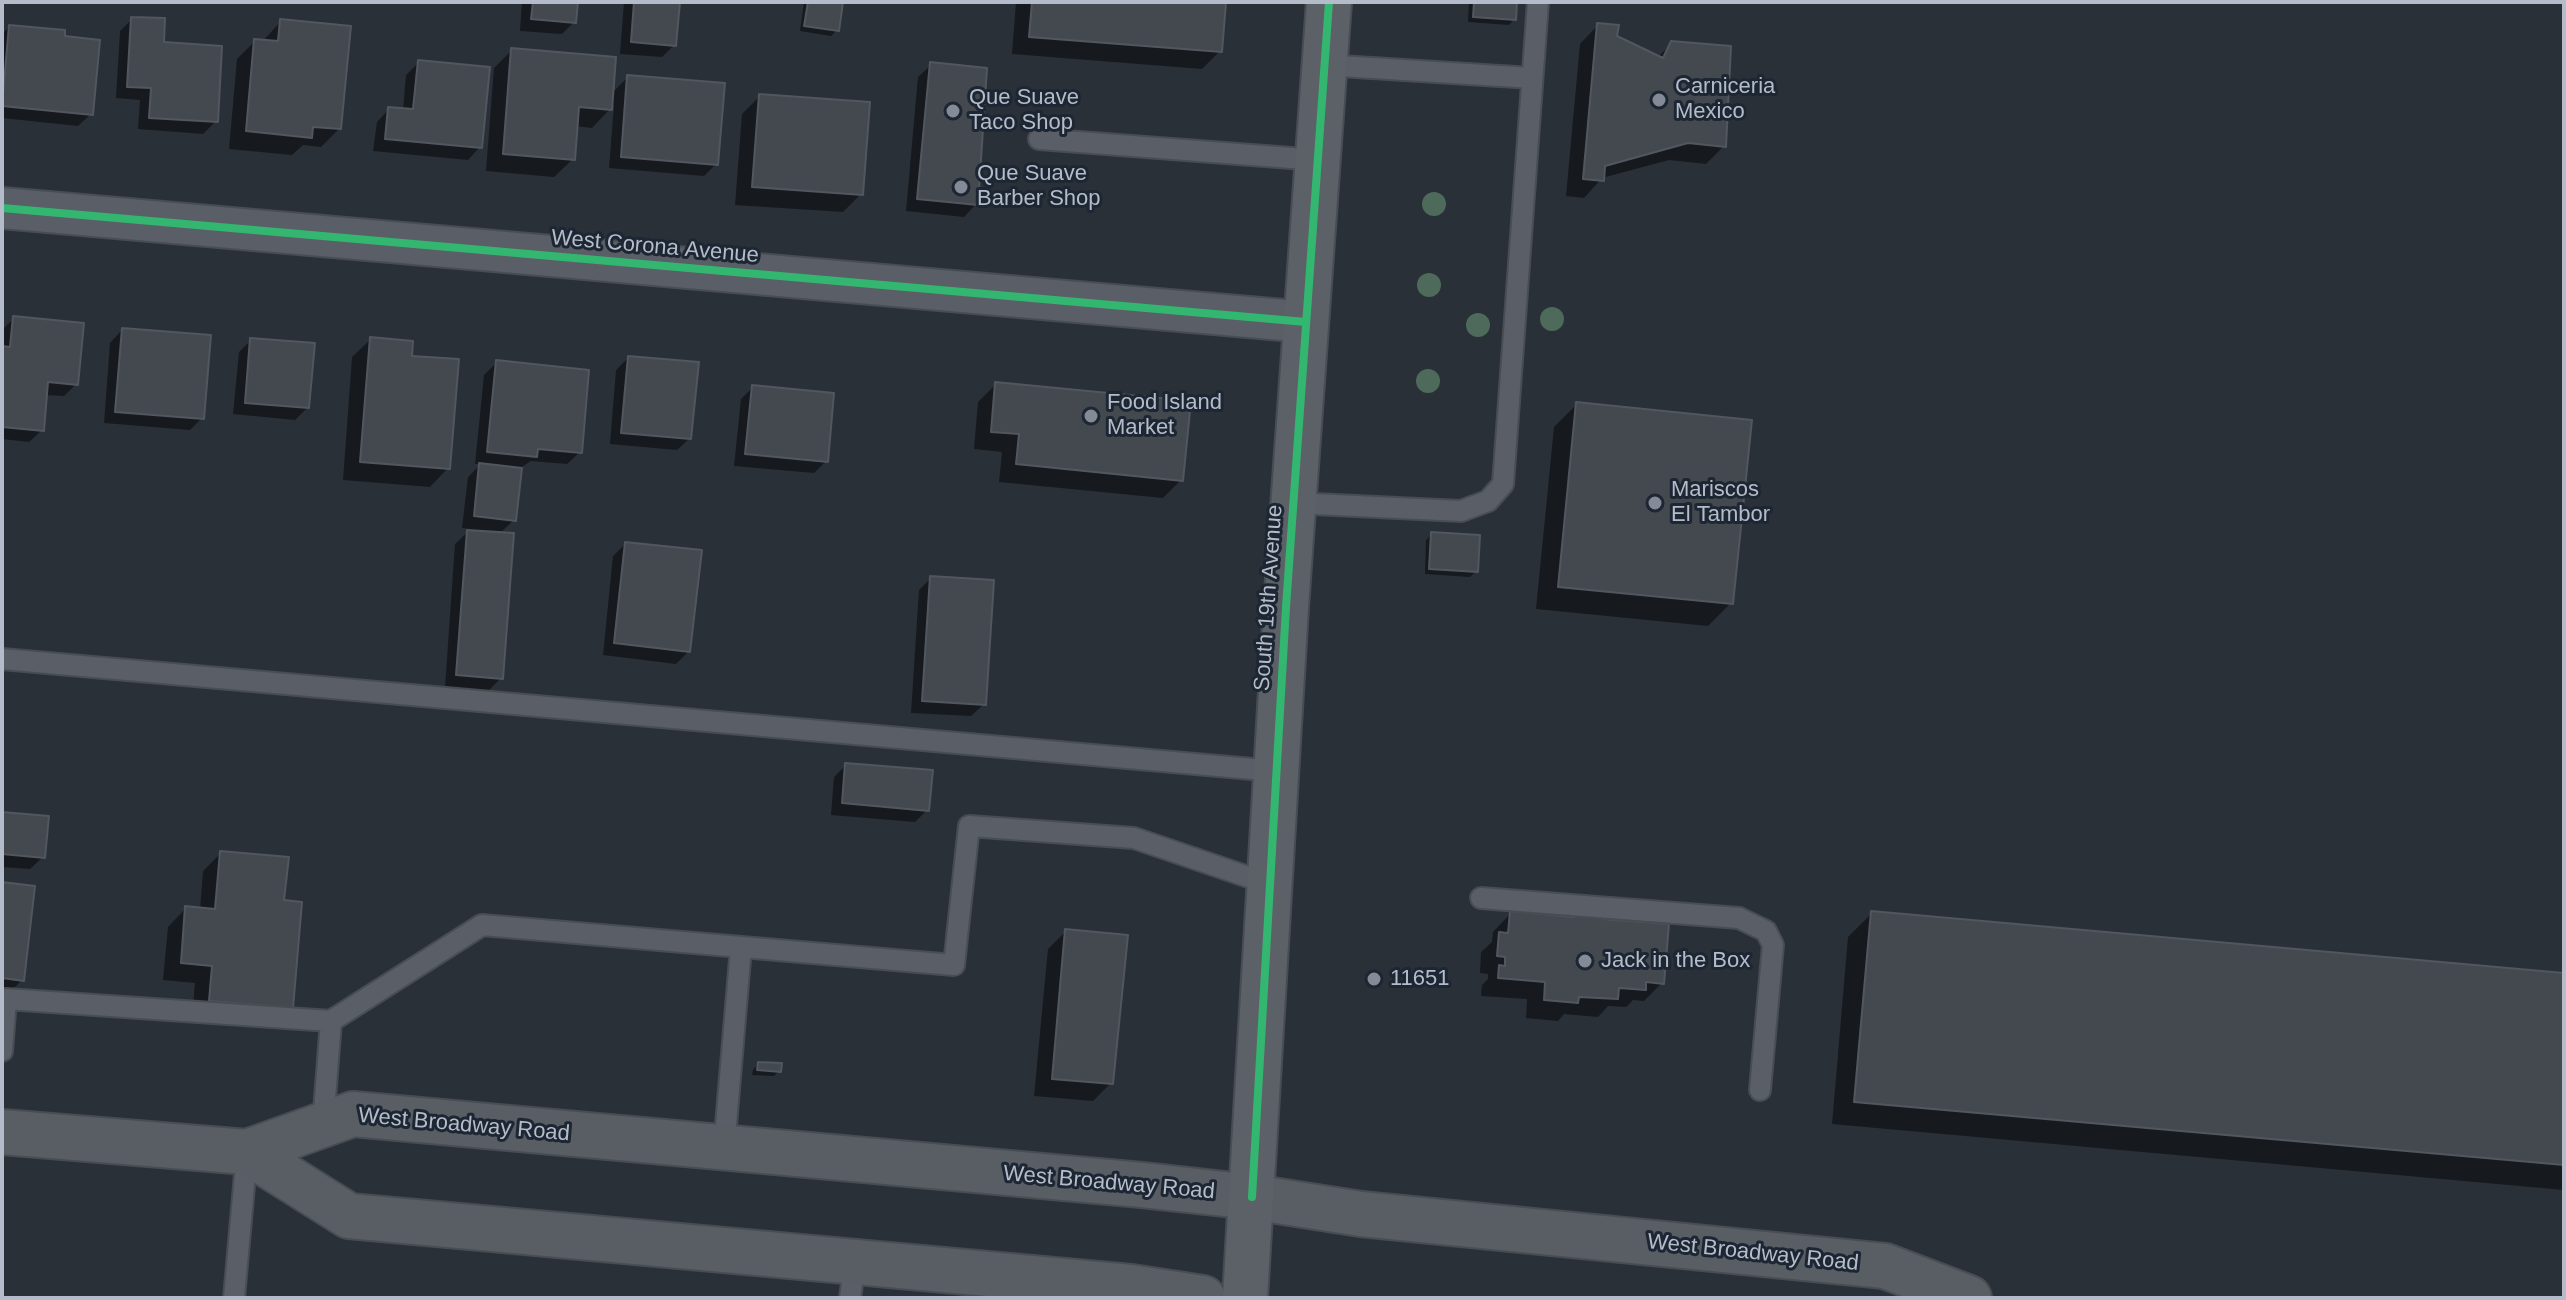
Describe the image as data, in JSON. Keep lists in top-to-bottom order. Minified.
{"streets":{"main road":["South 19th Avenue","West Broadway Road"],"street":["West Corona Avenue"]},"crossings":[["West Corona Avenue","South 19th Avenue"],["South 19th Avenue","West Broadway Road"]],"places":["Carniceria Mexico","Que Suave Taco Shop","Que Suave Barber Shop","Food Island Market","Mariscos El Tambor","Jack in the Box","11651"]}
